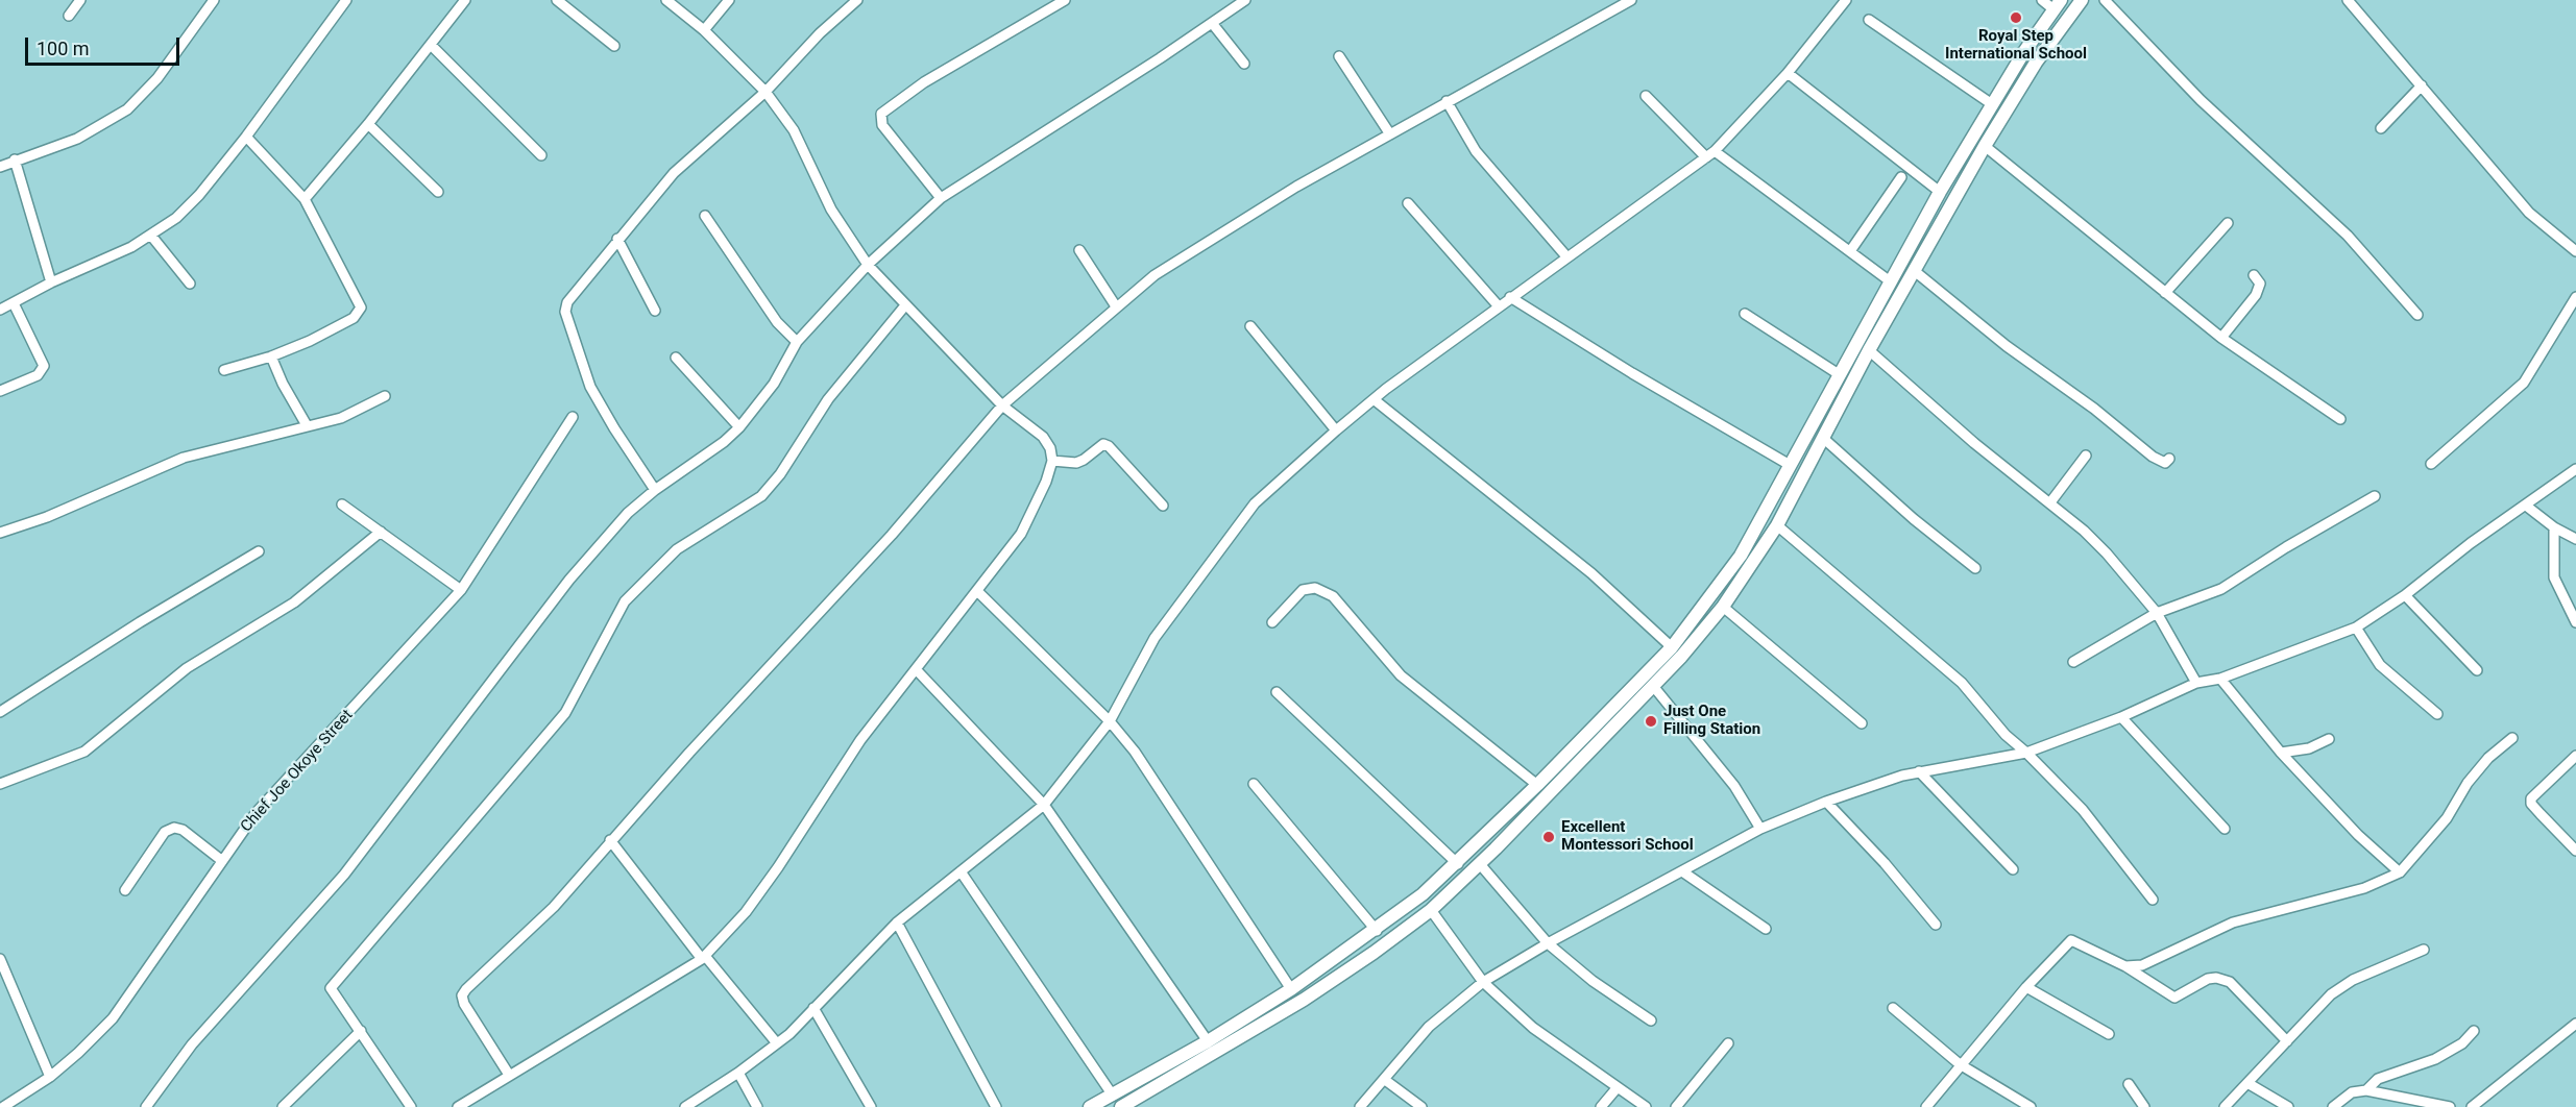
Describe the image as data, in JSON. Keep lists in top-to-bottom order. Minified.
{"streets":{"street":["Chief Joe Okoye Street"]},"places":["Royal Step International School","Just One Filling Station","Excellent Montessori School"],"scale_bar":"100 m"}
